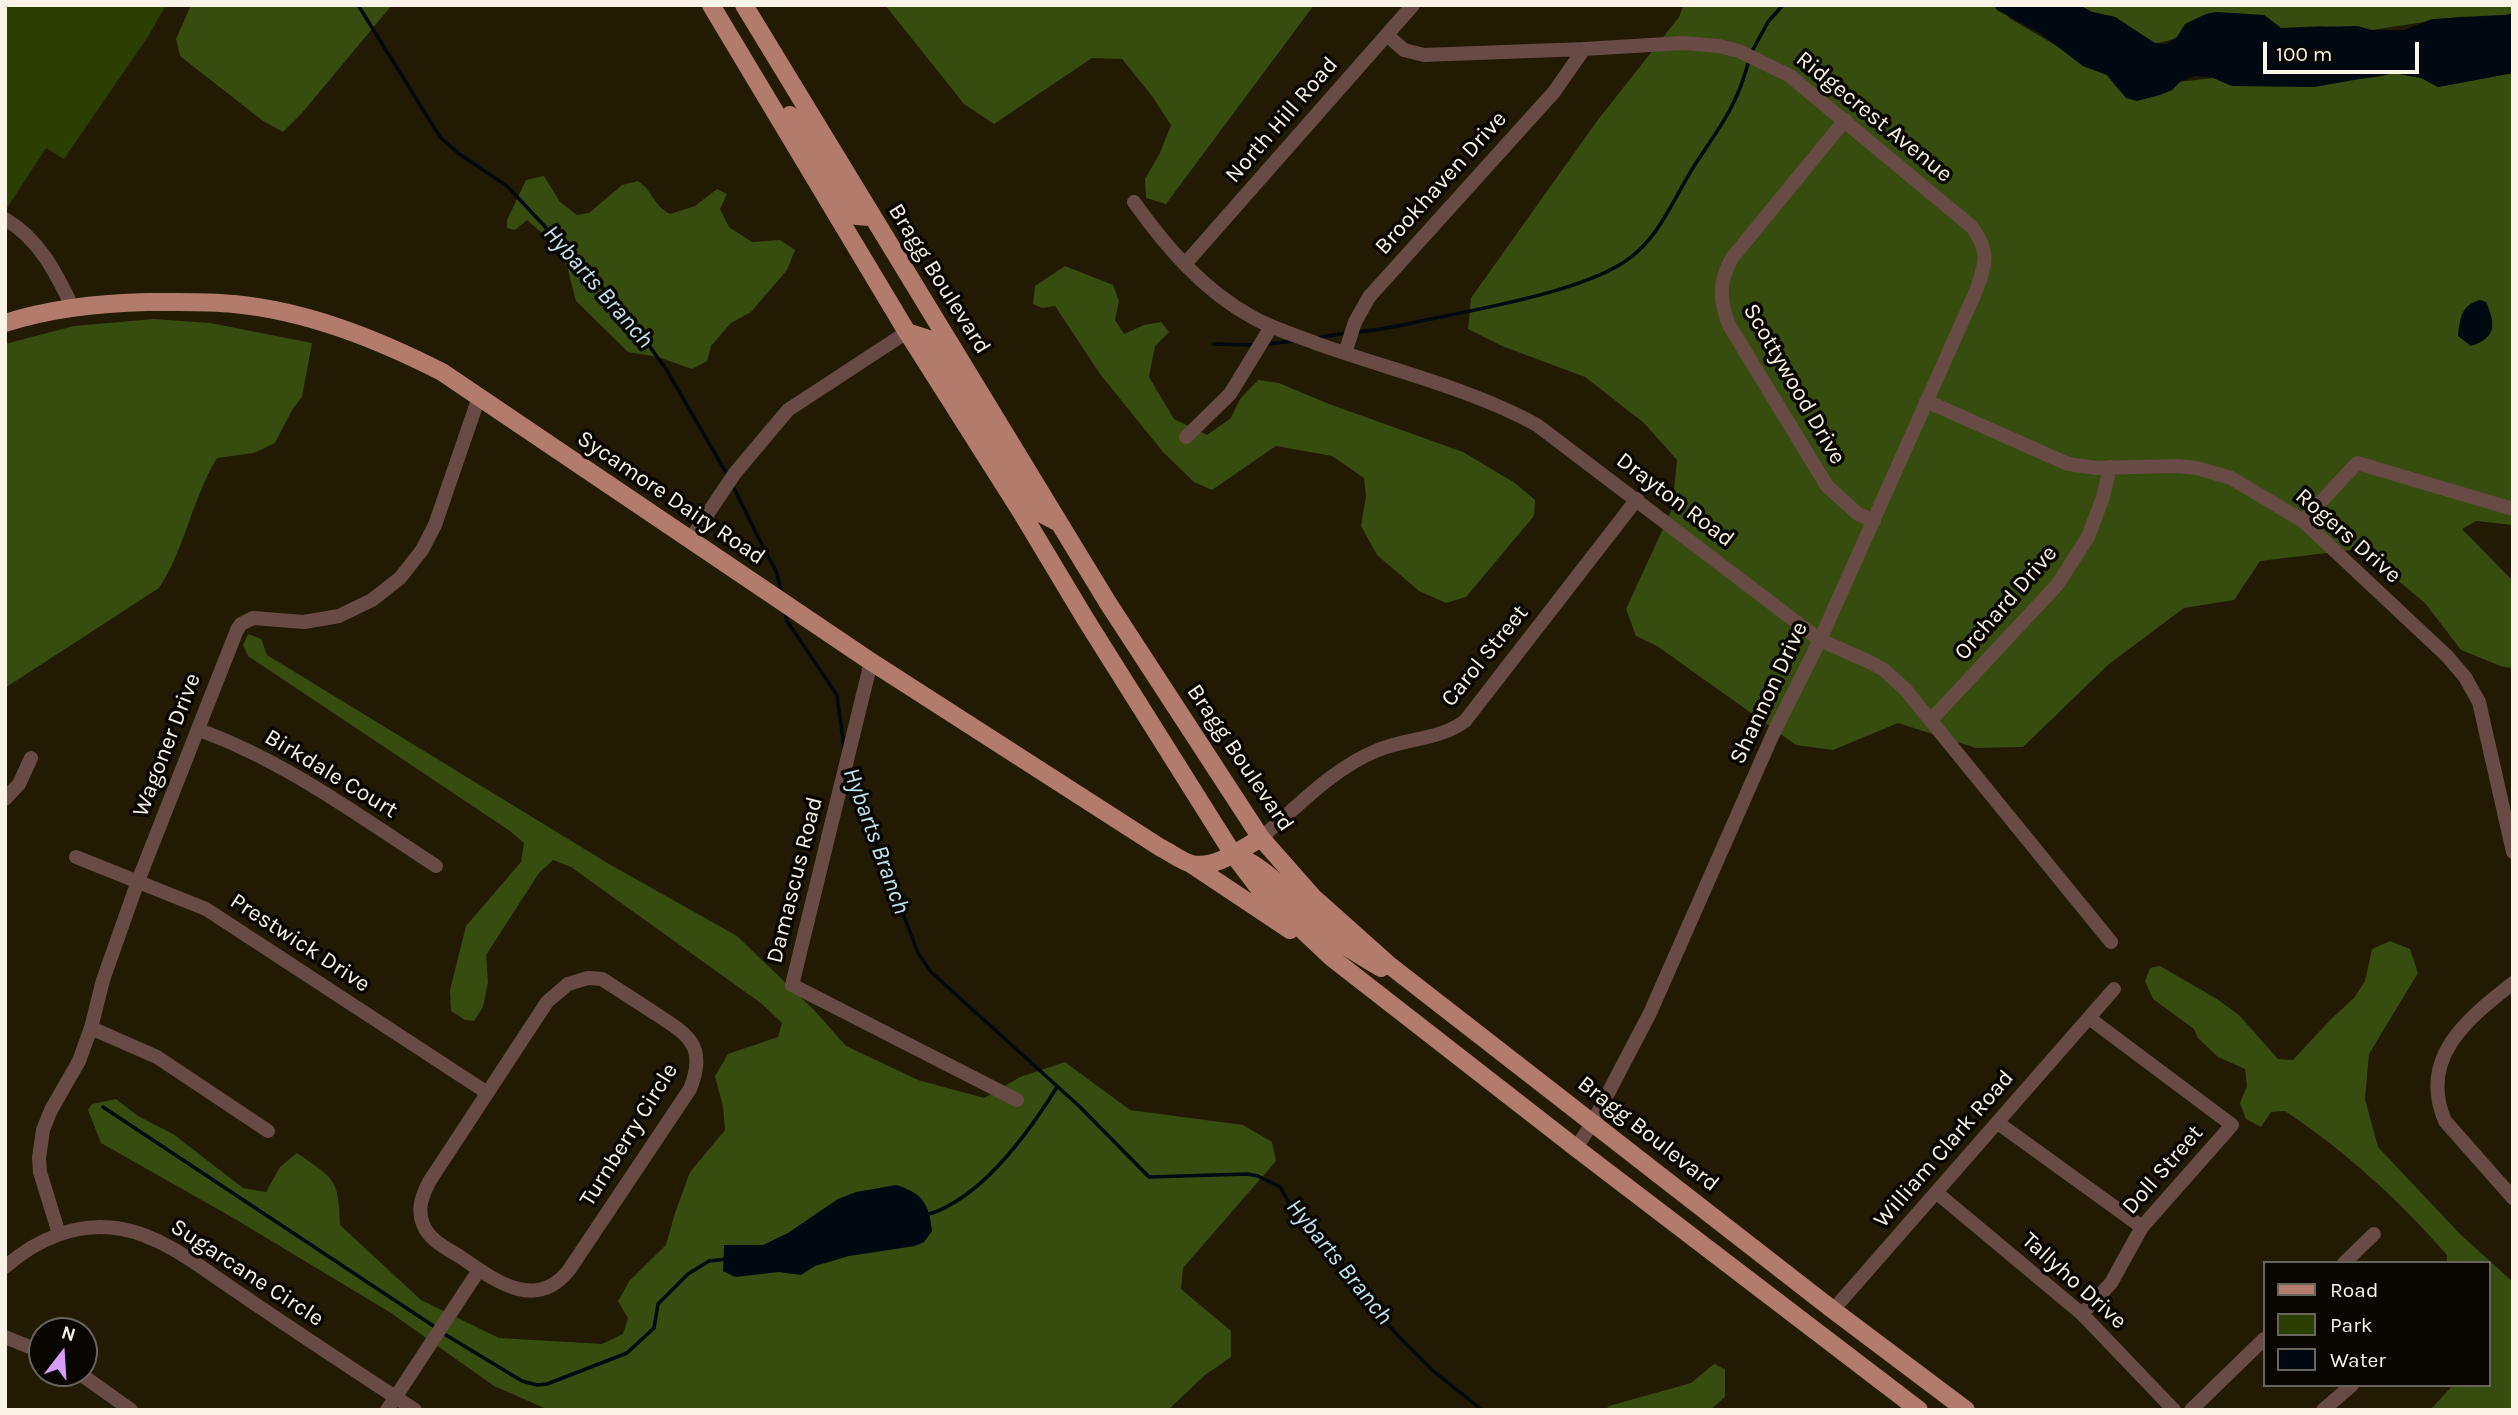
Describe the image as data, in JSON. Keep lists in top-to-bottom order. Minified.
{"streets":{"main road":["Bragg Boulevard","Sycamore Dairy Road"],"street":["Ridgecrest Avenue","North Hill Road","Brookhaven Drive","Scottywood Drive","Drayton Road","Rogers Drive","Orchard Drive","Carol Street","Shannon Drive","Wagoner Drive","Birkdale Court","Damascus Road","Prestwick Drive","Turnberry Circle","William Clark Road","Doll Street","Sugarcane Circle","Tallyho Drive"]},"crossings":[["Ridgecrest Avenue","North Hill Road"],["Ridgecrest Avenue","Brookhaven Drive"],["Ridgecrest Avenue","Scottywood Drive"],["Ridgecrest Avenue","Shannon Drive"],["North Hill Road","Drayton Road"],["Brookhaven Drive","Drayton Road"],["Bragg Boulevard","Carol Street"],["Bragg Boulevard","Shannon Drive"],["Bragg Boulevard","William Clark Road"],["Scottywood Drive","Shannon Drive"],["Sycamore Dairy Road","Wagoner Drive"],["Sycamore Dairy Road","Damascus Road"],["Drayton Road","Orchard Drive"],["Drayton Road","Carol Street"],["Drayton Road","Shannon Drive"],["Rogers Drive","Orchard Drive"],["Rogers Drive","Shannon Drive"],["Wagoner Drive","Birkdale Court"],["Wagoner Drive","Prestwick Drive"],["Wagoner Drive","Sugarcane Circle"],["Prestwick Drive","Turnberry Circle"],["William Clark Road","Doll Street"],["William Clark Road","Tallyho Drive"],["Doll Street","Tallyho Drive"]],"water":["Hybarts Branch"],"legend":["Road","Park","Water"],"scale_bar":"100 m","north":"top"}
